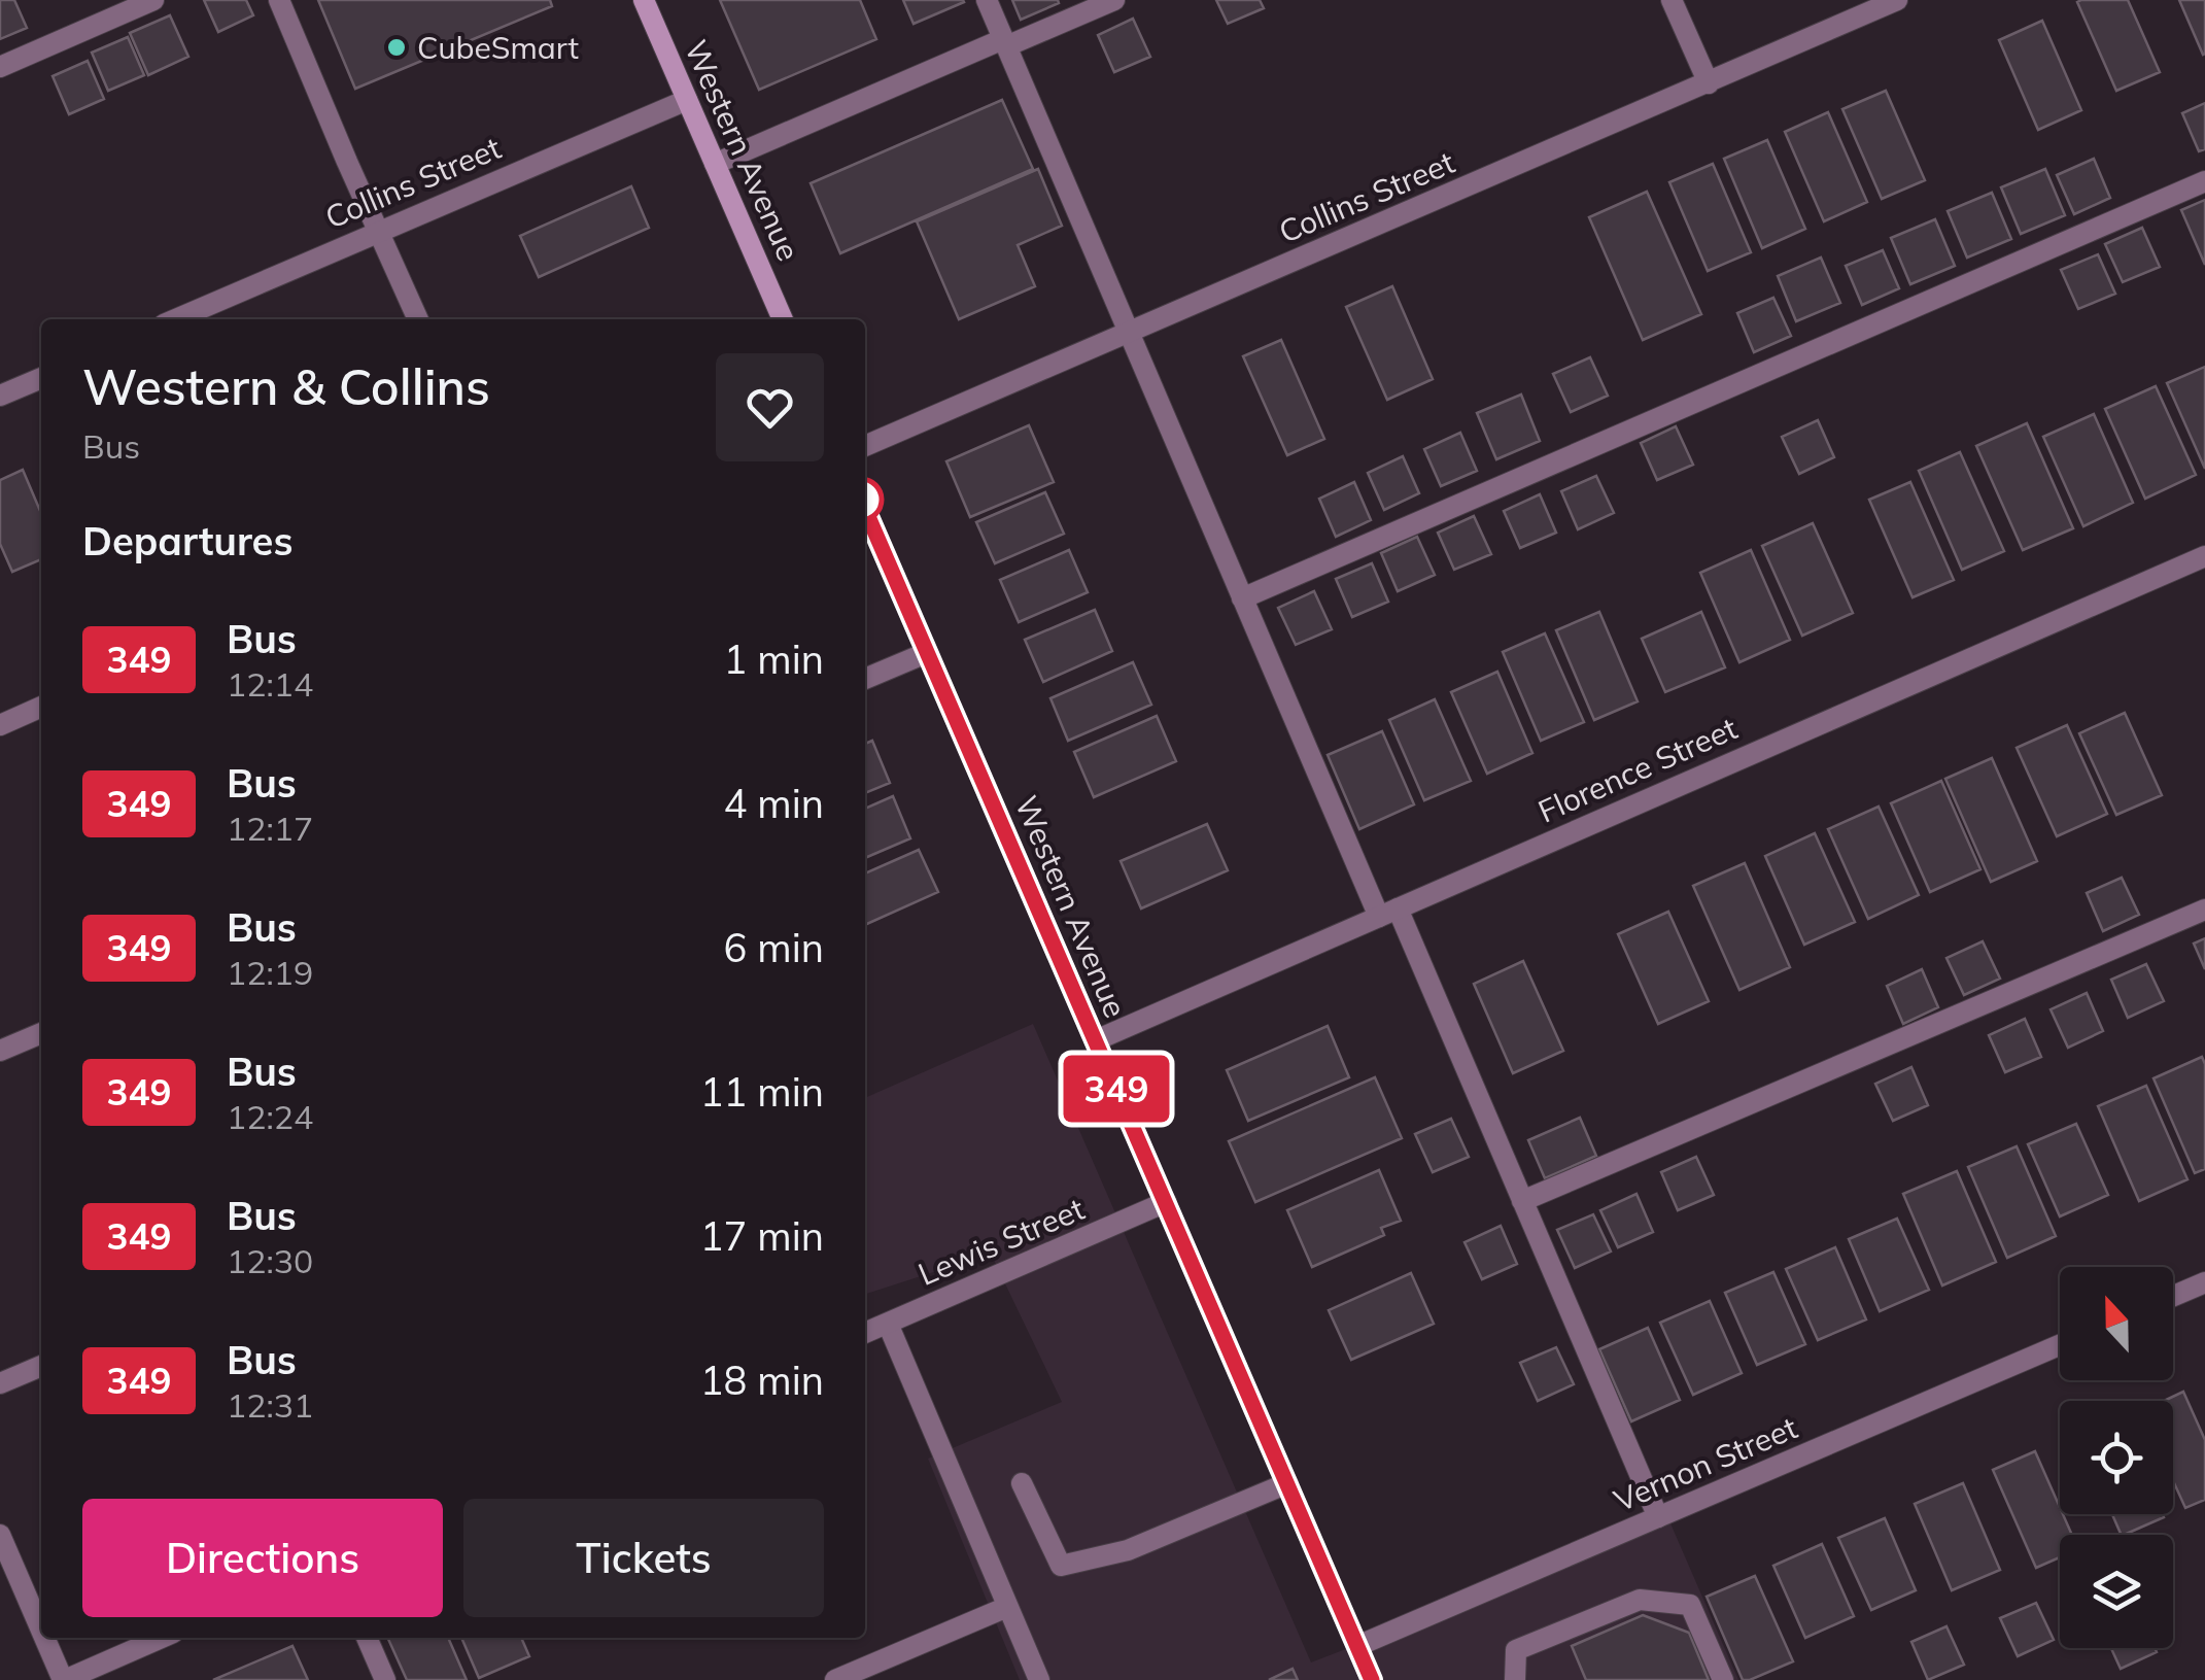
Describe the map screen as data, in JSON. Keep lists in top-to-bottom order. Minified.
{"streets":{"main road":["Western Avenue"],"street":["Collins Street","Florence Street","Lewis Street","Vernon Street"]},"crossings":[["Western Avenue","Collins Street"],["Western Avenue","Florence Street"],["Western Avenue","Lewis Street"],["Western Avenue","Vernon Street"]],"places":["CubeSmart"],"lines":["bus line 349"],"north":"top","page":{"on_map":"349","heading":[["Western & Collins","Bus"],"Departures"],"list":[{"mark":"349","name":"Bus","note":"12:14","value":"1 min"},{"mark":"349","name":"Bus","note":"12:17","value":"4 min"},{"mark":"349","name":"Bus","note":"12:19","value":"6 min"},{"mark":"349","name":"Bus","note":"12:24","value":"11 min"},{"mark":"349","name":"Bus","note":"12:30","value":"17 min"},{"mark":"349","name":"Bus","note":"12:31","value":"18 min"}],"buttons":["Directions","Tickets"]}}
